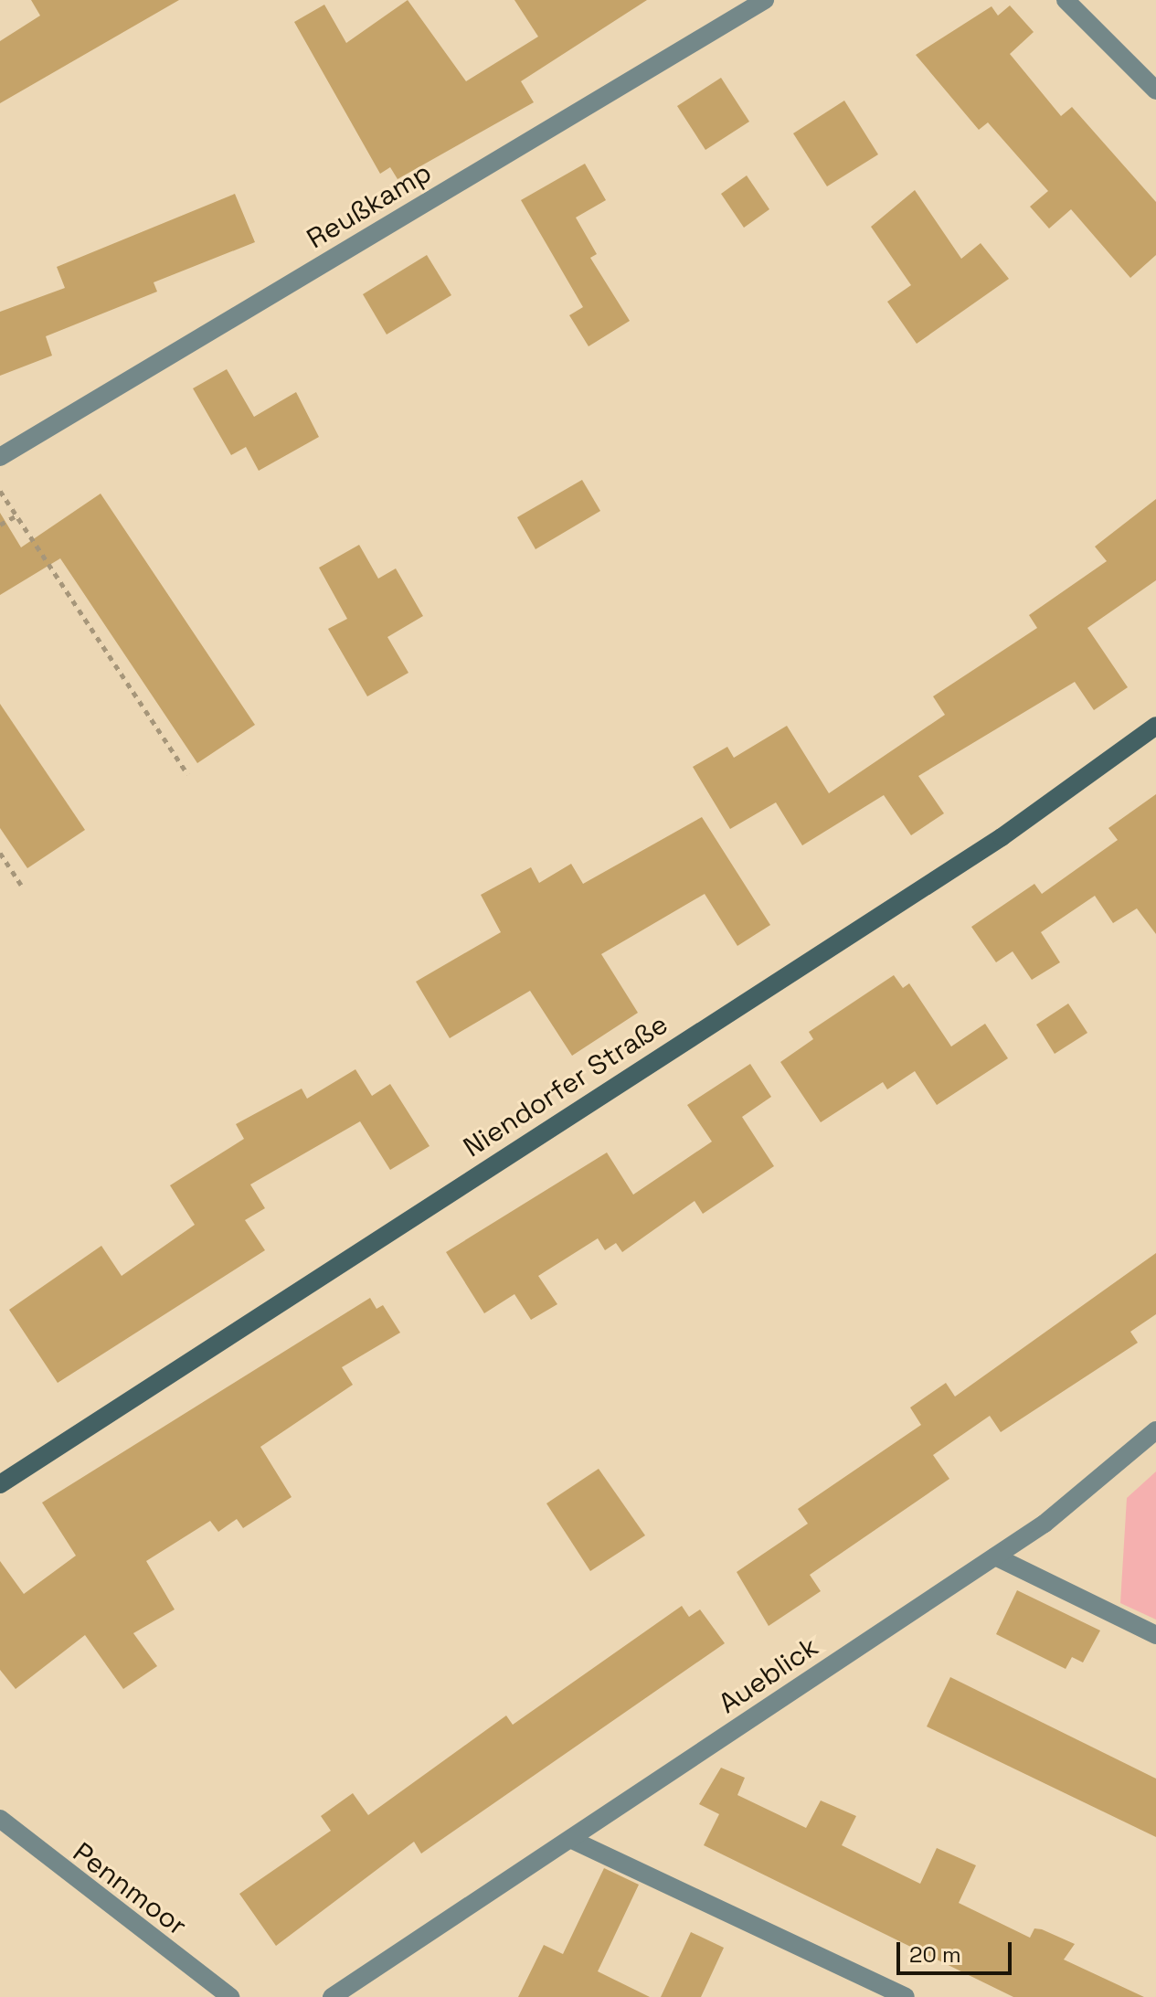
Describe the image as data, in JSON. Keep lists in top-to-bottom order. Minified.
{"streets":{"main road":["Niendorfer Straße"],"street":["Reußkamp","Aueblick","Pennmoor"]},"scale_bar":"20 m"}
